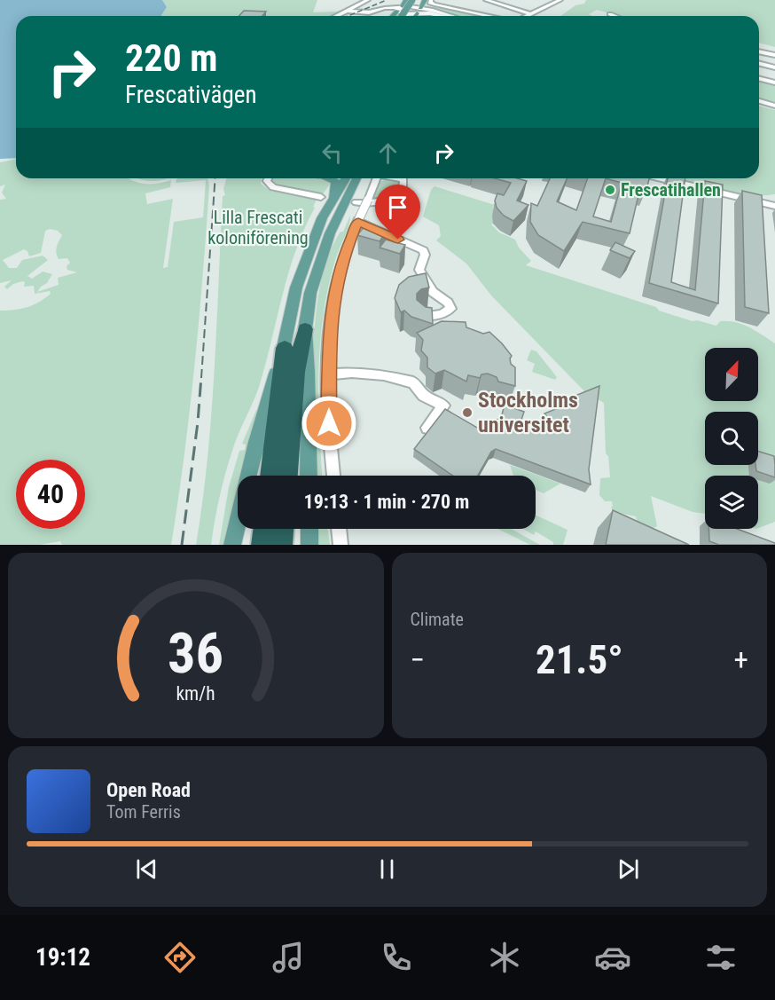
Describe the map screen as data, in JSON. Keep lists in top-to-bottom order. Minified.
{"parks":["Lilla Frescati koloniförening"],"places":["Frescatihallen","Stockholms universitet"],"north":"top right","page":{"turn":["220 m","Frescativägen"],"limit":"40","trip":"19:13 · 1 min · 270 m","tile":"Climate","heat":["−","21.5°","+"],"song":["Open Road","Tom Ferris"],"tabs":"19:12","gauge":["36","km/h"]}}
